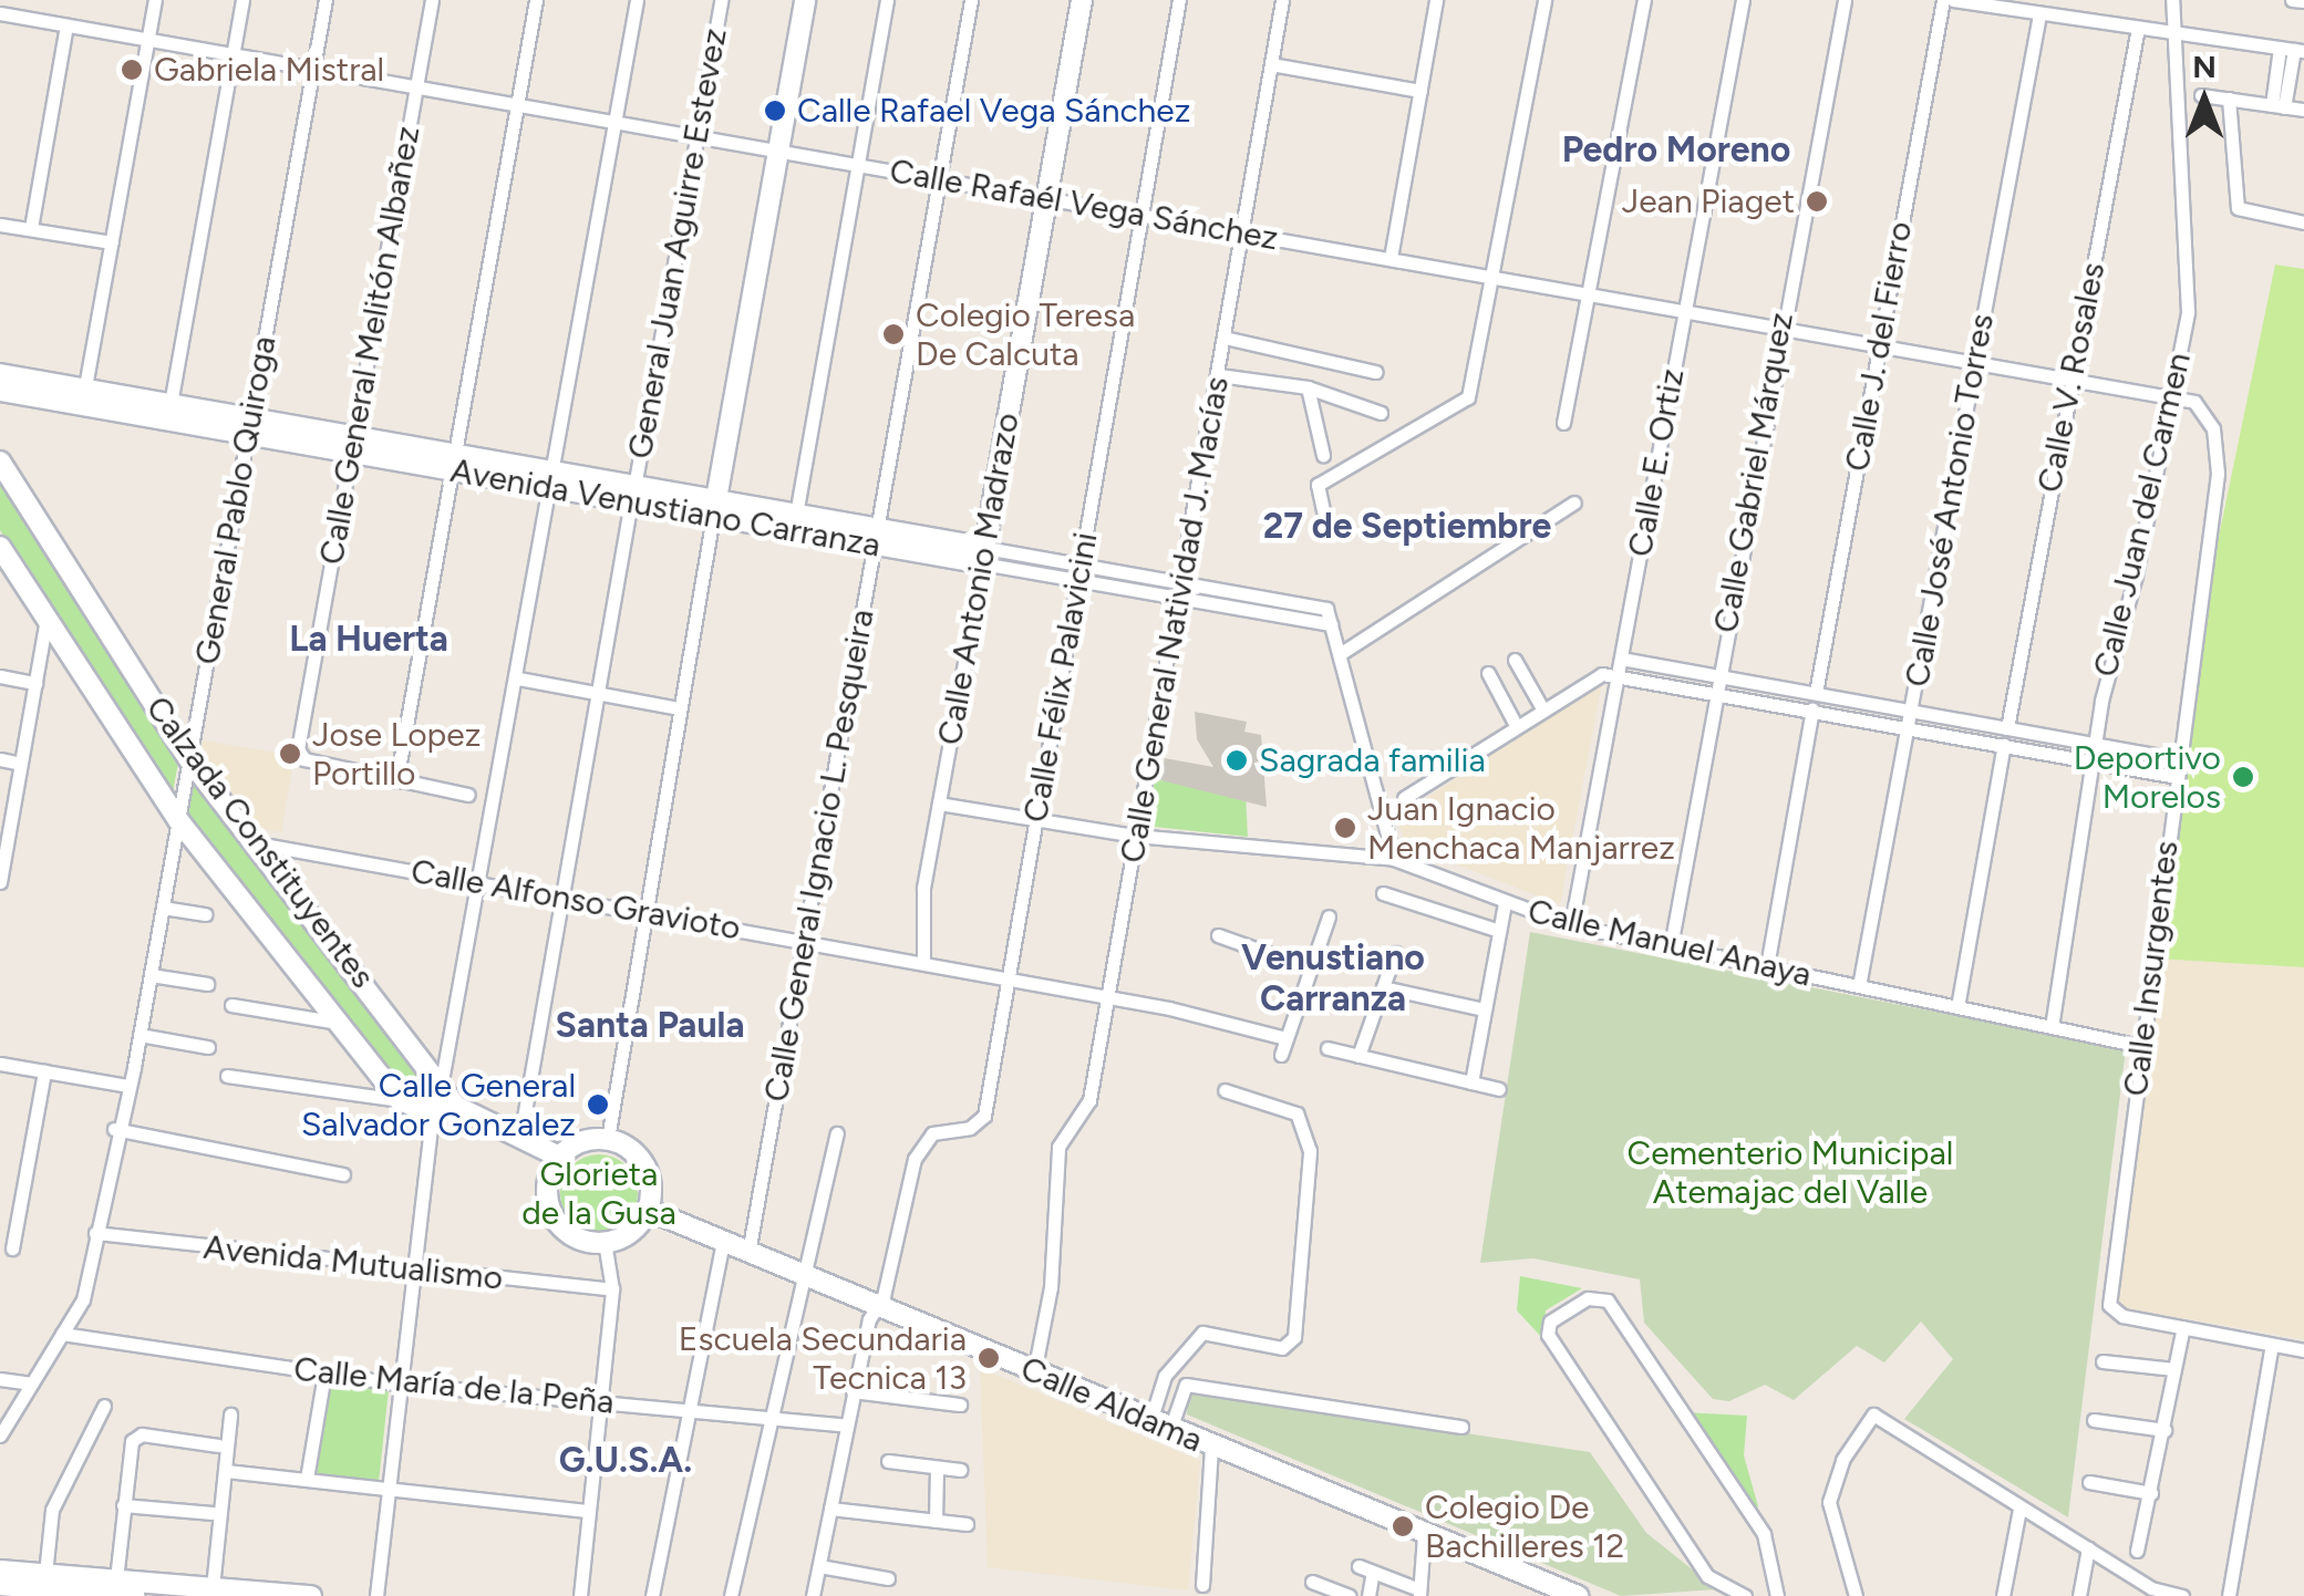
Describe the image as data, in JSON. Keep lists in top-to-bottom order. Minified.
{"streets":{"street":["Calle Rafaél Vega Sánchez","General Juan Aguirre Estevez","Calle General Melitón Albañez","Calle J. del Fierro","Calle V. Rosales","Calle E. Ortiz","Calle Gabriel Márquez","General Pablo Quiroga","Calle José Antonio Torres","Avenida Venustiano Carranza","Calle Juan del Carmen","Calle Antonio Madrazo","Calle General Natividad J. Macías","Calle Félix Palavicini","Calzada Constituyentes","Calle General Ignacio L. Pesqueira","Calle Alfonso Gravioto","Calle Manuel Anaya","Calle Insurgentes","Avenida Mutualismo","Calle María de la Peña","Calle Aldama"]},"crossings":[["Calle Rafaél Vega Sánchez","General Juan Aguirre Estevez"],["Calle Rafaél Vega Sánchez","Calle General Melitón Albañez"],["Calle Rafaél Vega Sánchez","Calle J. del Fierro"],["Calle Rafaél Vega Sánchez","Calle V. Rosales"],["Calle Rafaél Vega Sánchez","Calle E. Ortiz"],["Calle Rafaél Vega Sánchez","Calle Gabriel Márquez"],["Calle Rafaél Vega Sánchez","General Pablo Quiroga"],["Calle Rafaél Vega Sánchez","Calle José Antonio Torres"],["Calle Rafaél Vega Sánchez","Calle Juan del Carmen"],["Calle Rafaél Vega Sánchez","Calle Antonio Madrazo"],["Calle Rafaél Vega Sánchez","Calle General Natividad J. Macías"],["Calle Rafaél Vega Sánchez","Calle Félix Palavicini"],["Calle Rafaél Vega Sánchez","Calle General Ignacio L. Pesqueira"],["Calle Rafaél Vega Sánchez","Calle Insurgentes"],["General Juan Aguirre Estevez","Avenida Venustiano Carranza"],["General Juan Aguirre Estevez","Calle Alfonso Gravioto"],["Calle General Melitón Albañez","Avenida Venustiano Carranza"],["Calle E. Ortiz","Calle Manuel Anaya"],["Calle Gabriel Márquez","Calle Manuel Anaya"],["General Pablo Quiroga","Avenida Venustiano Carranza"],["General Pablo Quiroga","Calzada Constituyentes"],["General Pablo Quiroga","Avenida Mutualismo"],["General Pablo Quiroga","Calle María de la Peña"],["Calle José Antonio Torres","Calle Manuel Anaya"],["Avenida Venustiano Carranza","Calle Antonio Madrazo"],["Avenida Venustiano Carranza","Calle General Natividad J. Macías"],["Avenida Venustiano Carranza","Calle Félix Palavicini"],["Avenida Venustiano Carranza","Calle General Ignacio L. Pesqueira"],["Calle Juan del Carmen","Calle Manuel Anaya"],["Calle Juan del Carmen","Calle Insurgentes"],["Calle Antonio Madrazo","Calle Alfonso Gravioto"],["Calle Antonio Madrazo","Calle Manuel Anaya"],["Calle General Natividad J. Macías","Calle Alfonso Gravioto"],["Calle General Natividad J. Macías","Calle Manuel Anaya"],["Calle General Natividad J. Macías","Calle Aldama"],["Calle Félix Palavicini","Calle Alfonso Gravioto"],["Calle Félix Palavicini","Calle Manuel Anaya"],["Calle Félix Palavicini","Calle Aldama"],["Calzada Constituyentes","Calle Alfonso Gravioto"],["Calle General Ignacio L. Pesqueira","Calle Alfonso Gravioto"],["Calle General Ignacio L. Pesqueira","Calle Aldama"],["Calle Manuel Anaya","Calle Insurgentes"]],"districts":["Pedro Moreno","27 de Septiembre","La Huerta","Venustiano Carranza","Santa Paula","G.U.S.A."],"parks":["Cementerio Municipal Atemajac del Valle","Glorieta de la Gusa"],"places":["Gabriela Mistral","Calle Rafael Vega Sánchez","Jean Piaget","Colegio Teresa De Calcuta","Jose Lopez Portillo","Sagrada familia","Deportivo Morelos","Juan Ignacio Menchaca Manjarrez","Calle General Salvador Gonzalez","Escuela Secundaria Tecnica 13","Colegio De Bachilleres 12"],"north":"top"}
